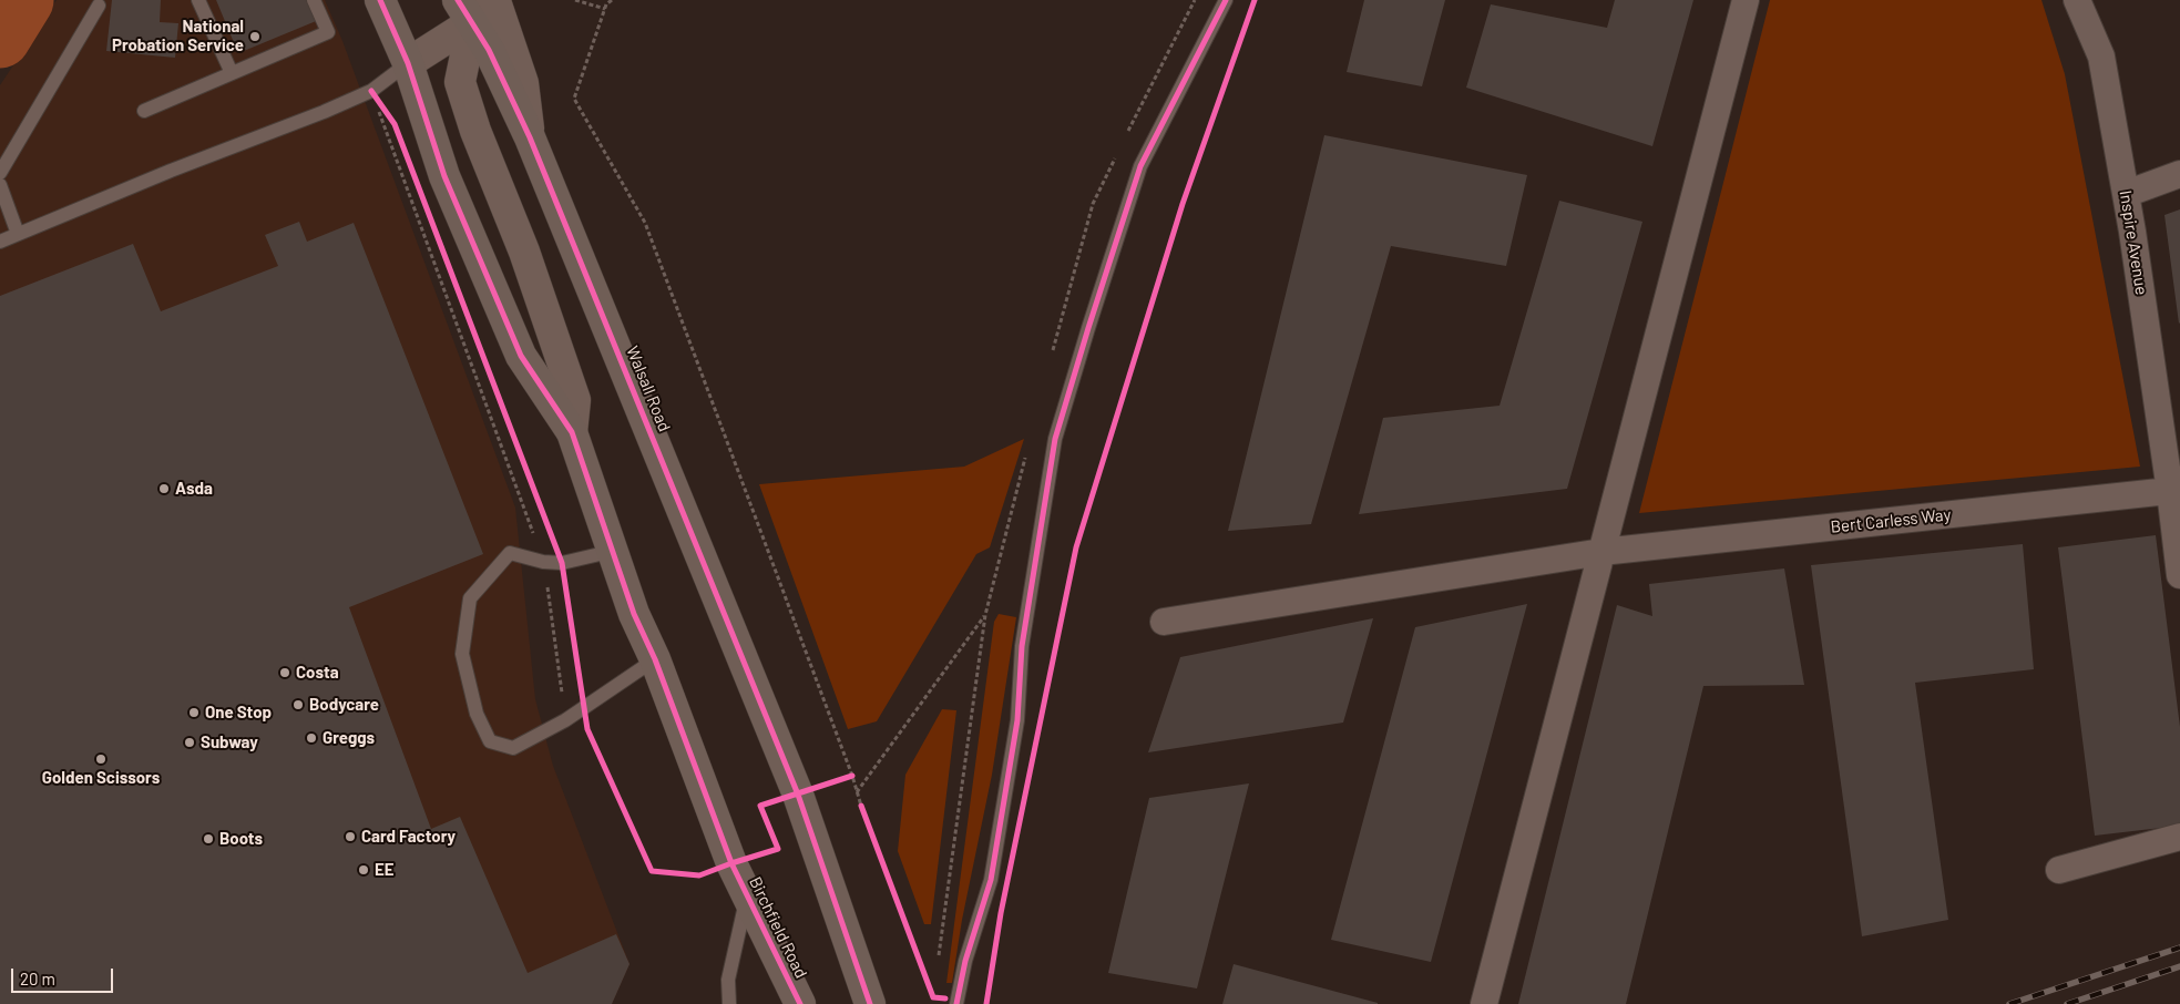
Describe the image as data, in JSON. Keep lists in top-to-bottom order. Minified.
{"streets":{"highway":["Walsall Road","Birchfield Road"],"street":["Inspire Avenue","Bert Carless Way"]},"crossings":[["Inspire Avenue","Bert Carless Way"]],"places":["National Probation Service","Asda","Costa","Bodycare","One Stop","Greggs","Subway","Golden Scissors","Card Factory","Boots","EE"],"scale_bar":"20 m"}
